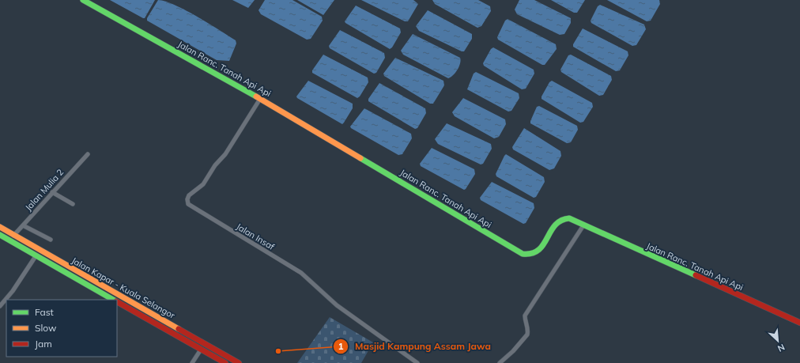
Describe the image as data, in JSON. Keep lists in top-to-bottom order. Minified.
{"streets":{"main road":["Jalan Ranc. Tanah Api Api","Jalan Kapar - Kuala Selangor"],"street":["Jalan Mulia 2","Jalan Insaf"]},"crossings":[["Jalan Ranc. Tanah Api Api","Jalan Insaf"],["Jalan Mulia 2","Jalan Kapar - Kuala Selangor"]],"places":["Masjid Kampung Assam Jawa"],"legend":["Fast","Slow","Jam"],"north":"bottom right"}
